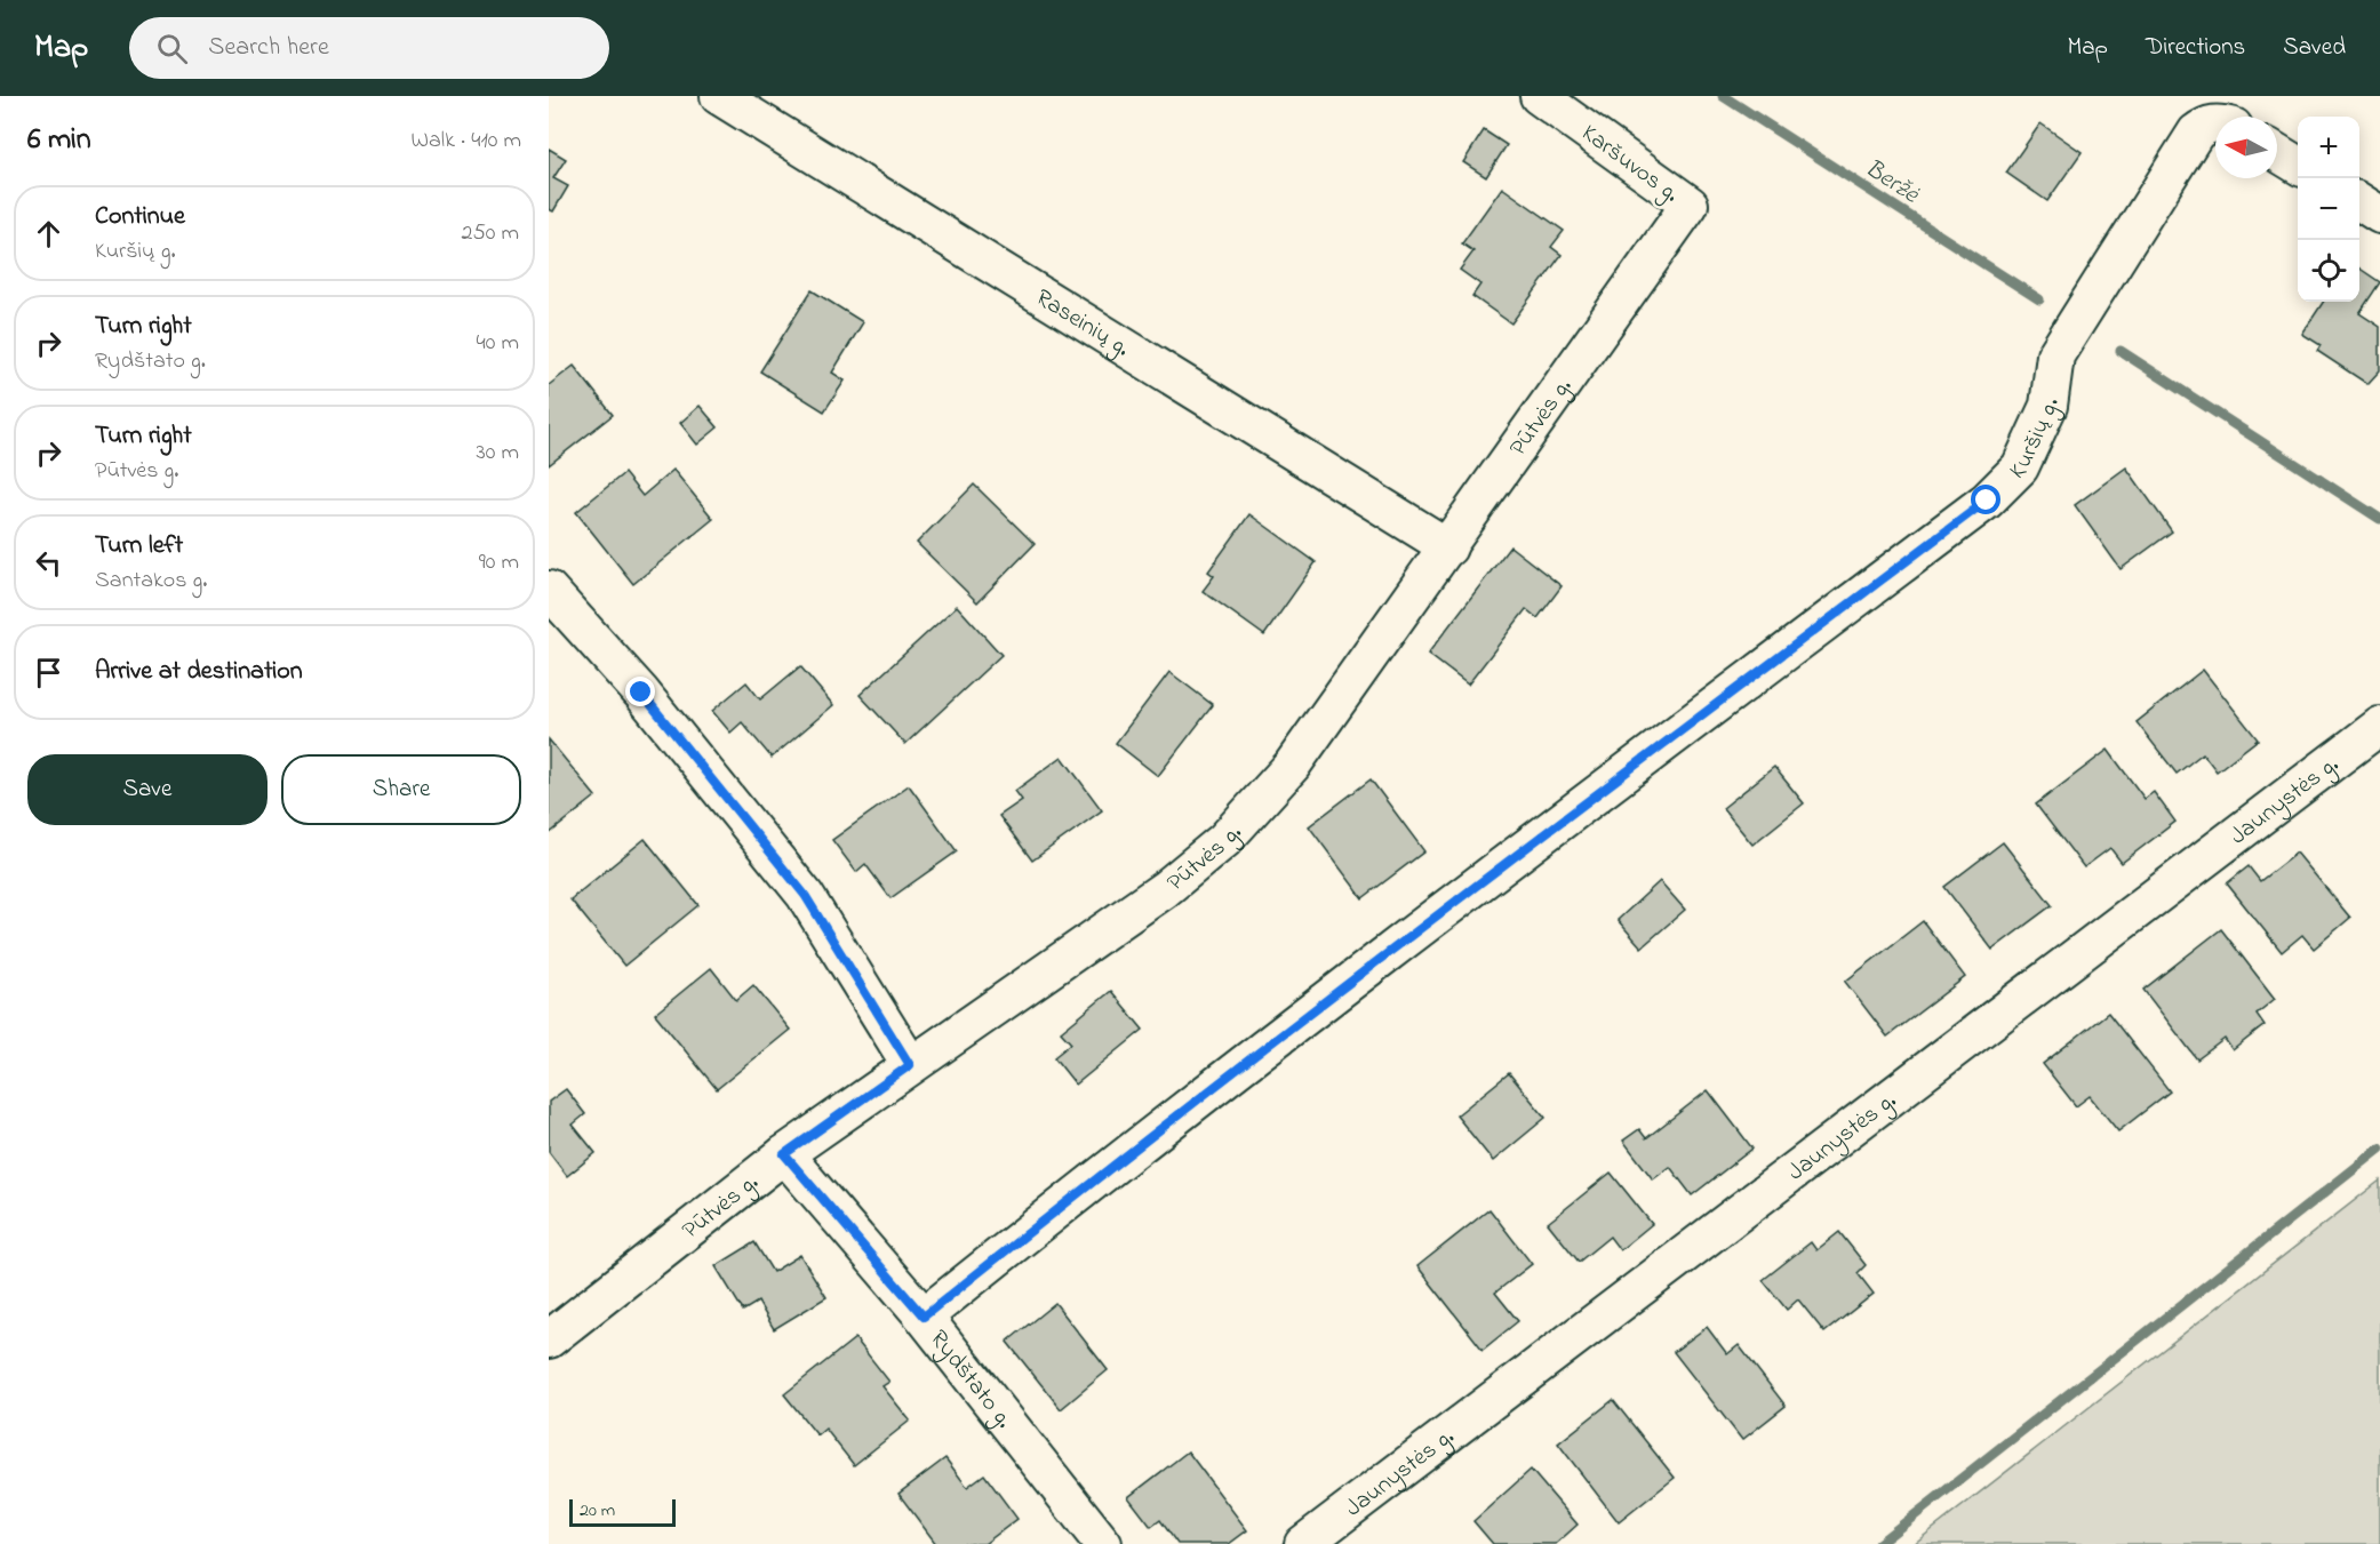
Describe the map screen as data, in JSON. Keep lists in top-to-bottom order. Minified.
{"streets":{"street":["Karšuvos g.","Raseinių g.","Pūtvės g.","Kuršių g.","Jaunystės g.","Rydštato g."]},"crossings":[["Karšuvos g.","Pūtvės g."],["Raseinių g.","Pūtvės g."],["Pūtvės g.","Rydštato g."],["Kuršių g.","Rydštato g."]],"water":["Beržė"],"scale_bar":"20 m","north":"left","page":{"header":"Map","search":"Search here","nav":["Map","Directions","Saved"],"heading":["6 min","Walk · 410 m"],"map_buttons":["+","−"],"list":[["Continue","Kuršių g.","250 m"],["Turn right","Rydštato g.","40 m"],["Turn right","Pūtvės g.","30 m"],["Turn left","Santakos g.","90 m"],"Arrive at destination"],"buttons":["Save","Share"],"scale":"20 m"}}
